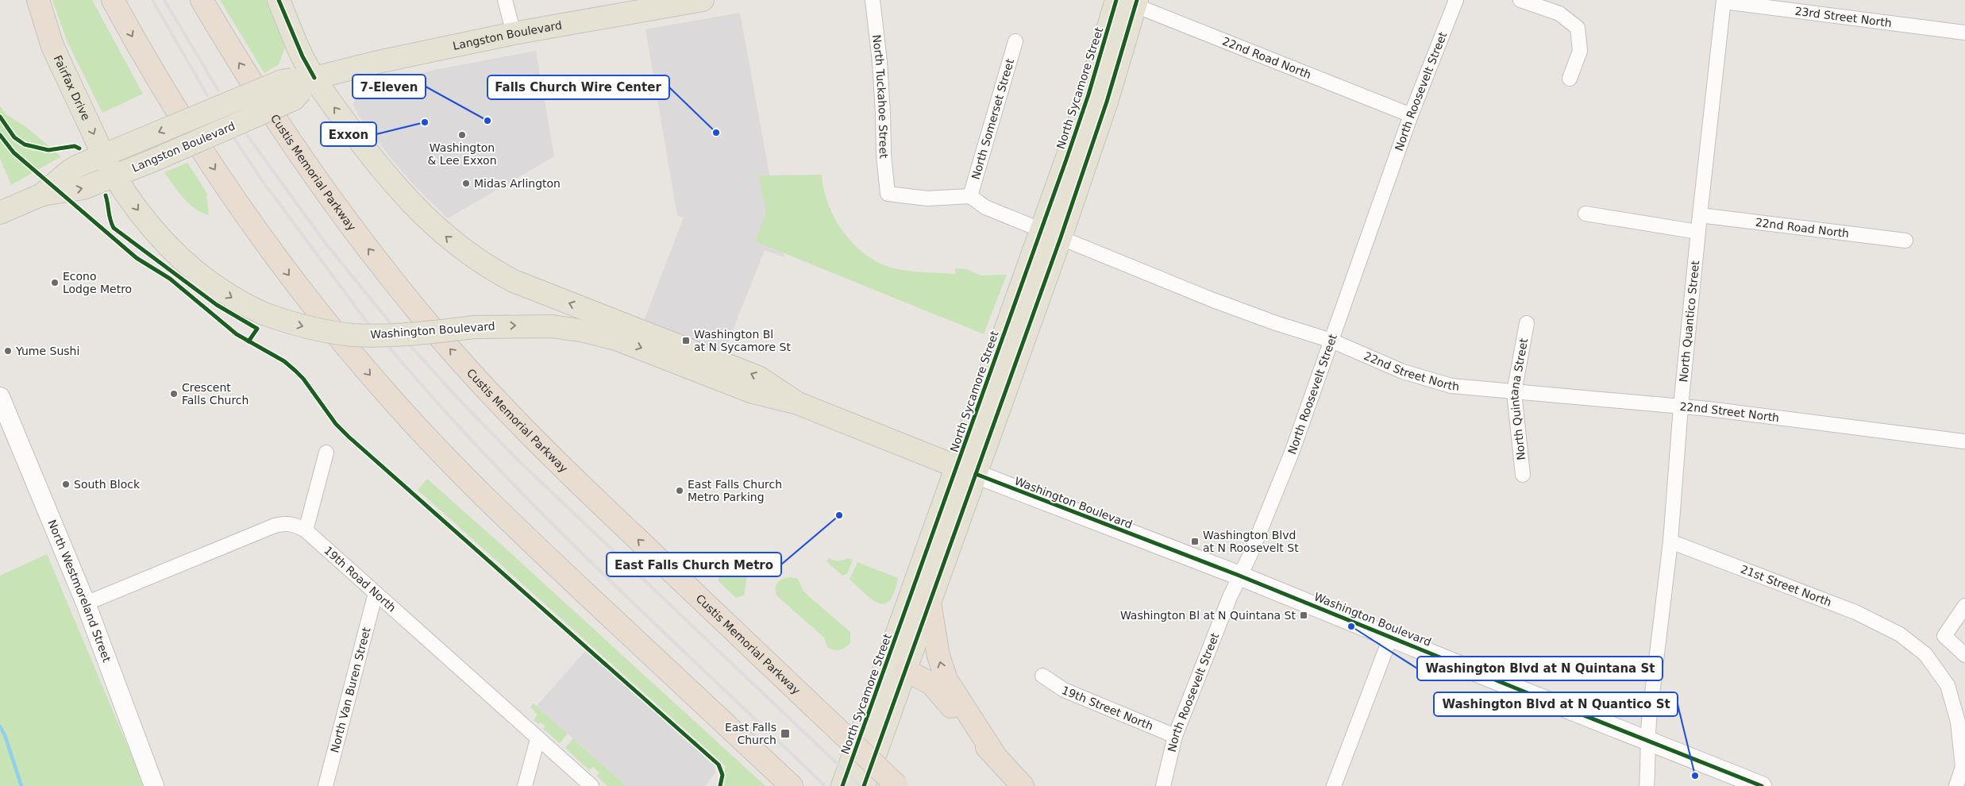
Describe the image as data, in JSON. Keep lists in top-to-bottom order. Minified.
{"streets":{"highway":["Custis Memorial Parkway"],"main road":["Langston Boulevard","Fairfax Drive","North Sycamore Street","Washington Boulevard","North Westmoreland Street"],"street":["23rd Street North","22nd Road North","North Roosevelt Street","North Tuckahoe Street","North Somerset Street","North Quantico Street","22nd Street North","North Quintana Street","19th Road North","21st Street North","North Van Buren Street","19th Street North"]},"crossings":[["23rd Street North","North Quantico Street"],["Langston Boulevard","Fairfax Drive"],["Langston Boulevard","Washington Boulevard"],["22nd Road North","North Sycamore Street"],["22nd Road North","North Roosevelt Street"],["22nd Road North","North Quantico Street"],["Fairfax Drive","Washington Boulevard"],["North Sycamore Street","Washington Boulevard"],["North Sycamore Street","22nd Street North"],["North Roosevelt Street","Washington Boulevard"],["North Roosevelt Street","22nd Street North"],["North Roosevelt Street","19th Street North"],["North Tuckahoe Street","North Somerset Street"],["North Tuckahoe Street","22nd Street North"],["North Somerset Street","22nd Street North"],["North Quantico Street","Washington Boulevard"],["North Quantico Street","22nd Street North"],["North Quantico Street","21st Street North"],["22nd Street North","North Quintana Street"],["19th Road North","North Westmoreland Street"],["19th Road North","North Van Buren Street"]],"one_way":["Fairfax Drive"],"places":{"other":["7-Eleven","Exxon","Falls Church Wire Center","Washington & Lee Exxon","Midas Arlington","Econo Lodge Metro","Yume Sushi","Crescent Falls Church","South Block","East Falls Church Metro Parking","East Falls Church Metro","Washington Blvd at N Quintana St","Washington Blvd at N Quantico St"],"transit":["Washington Bl at N Sycamore St","Washington Blvd at N Roosevelt St","Washington Bl at N Quintana St","East Falls Church"]}}
